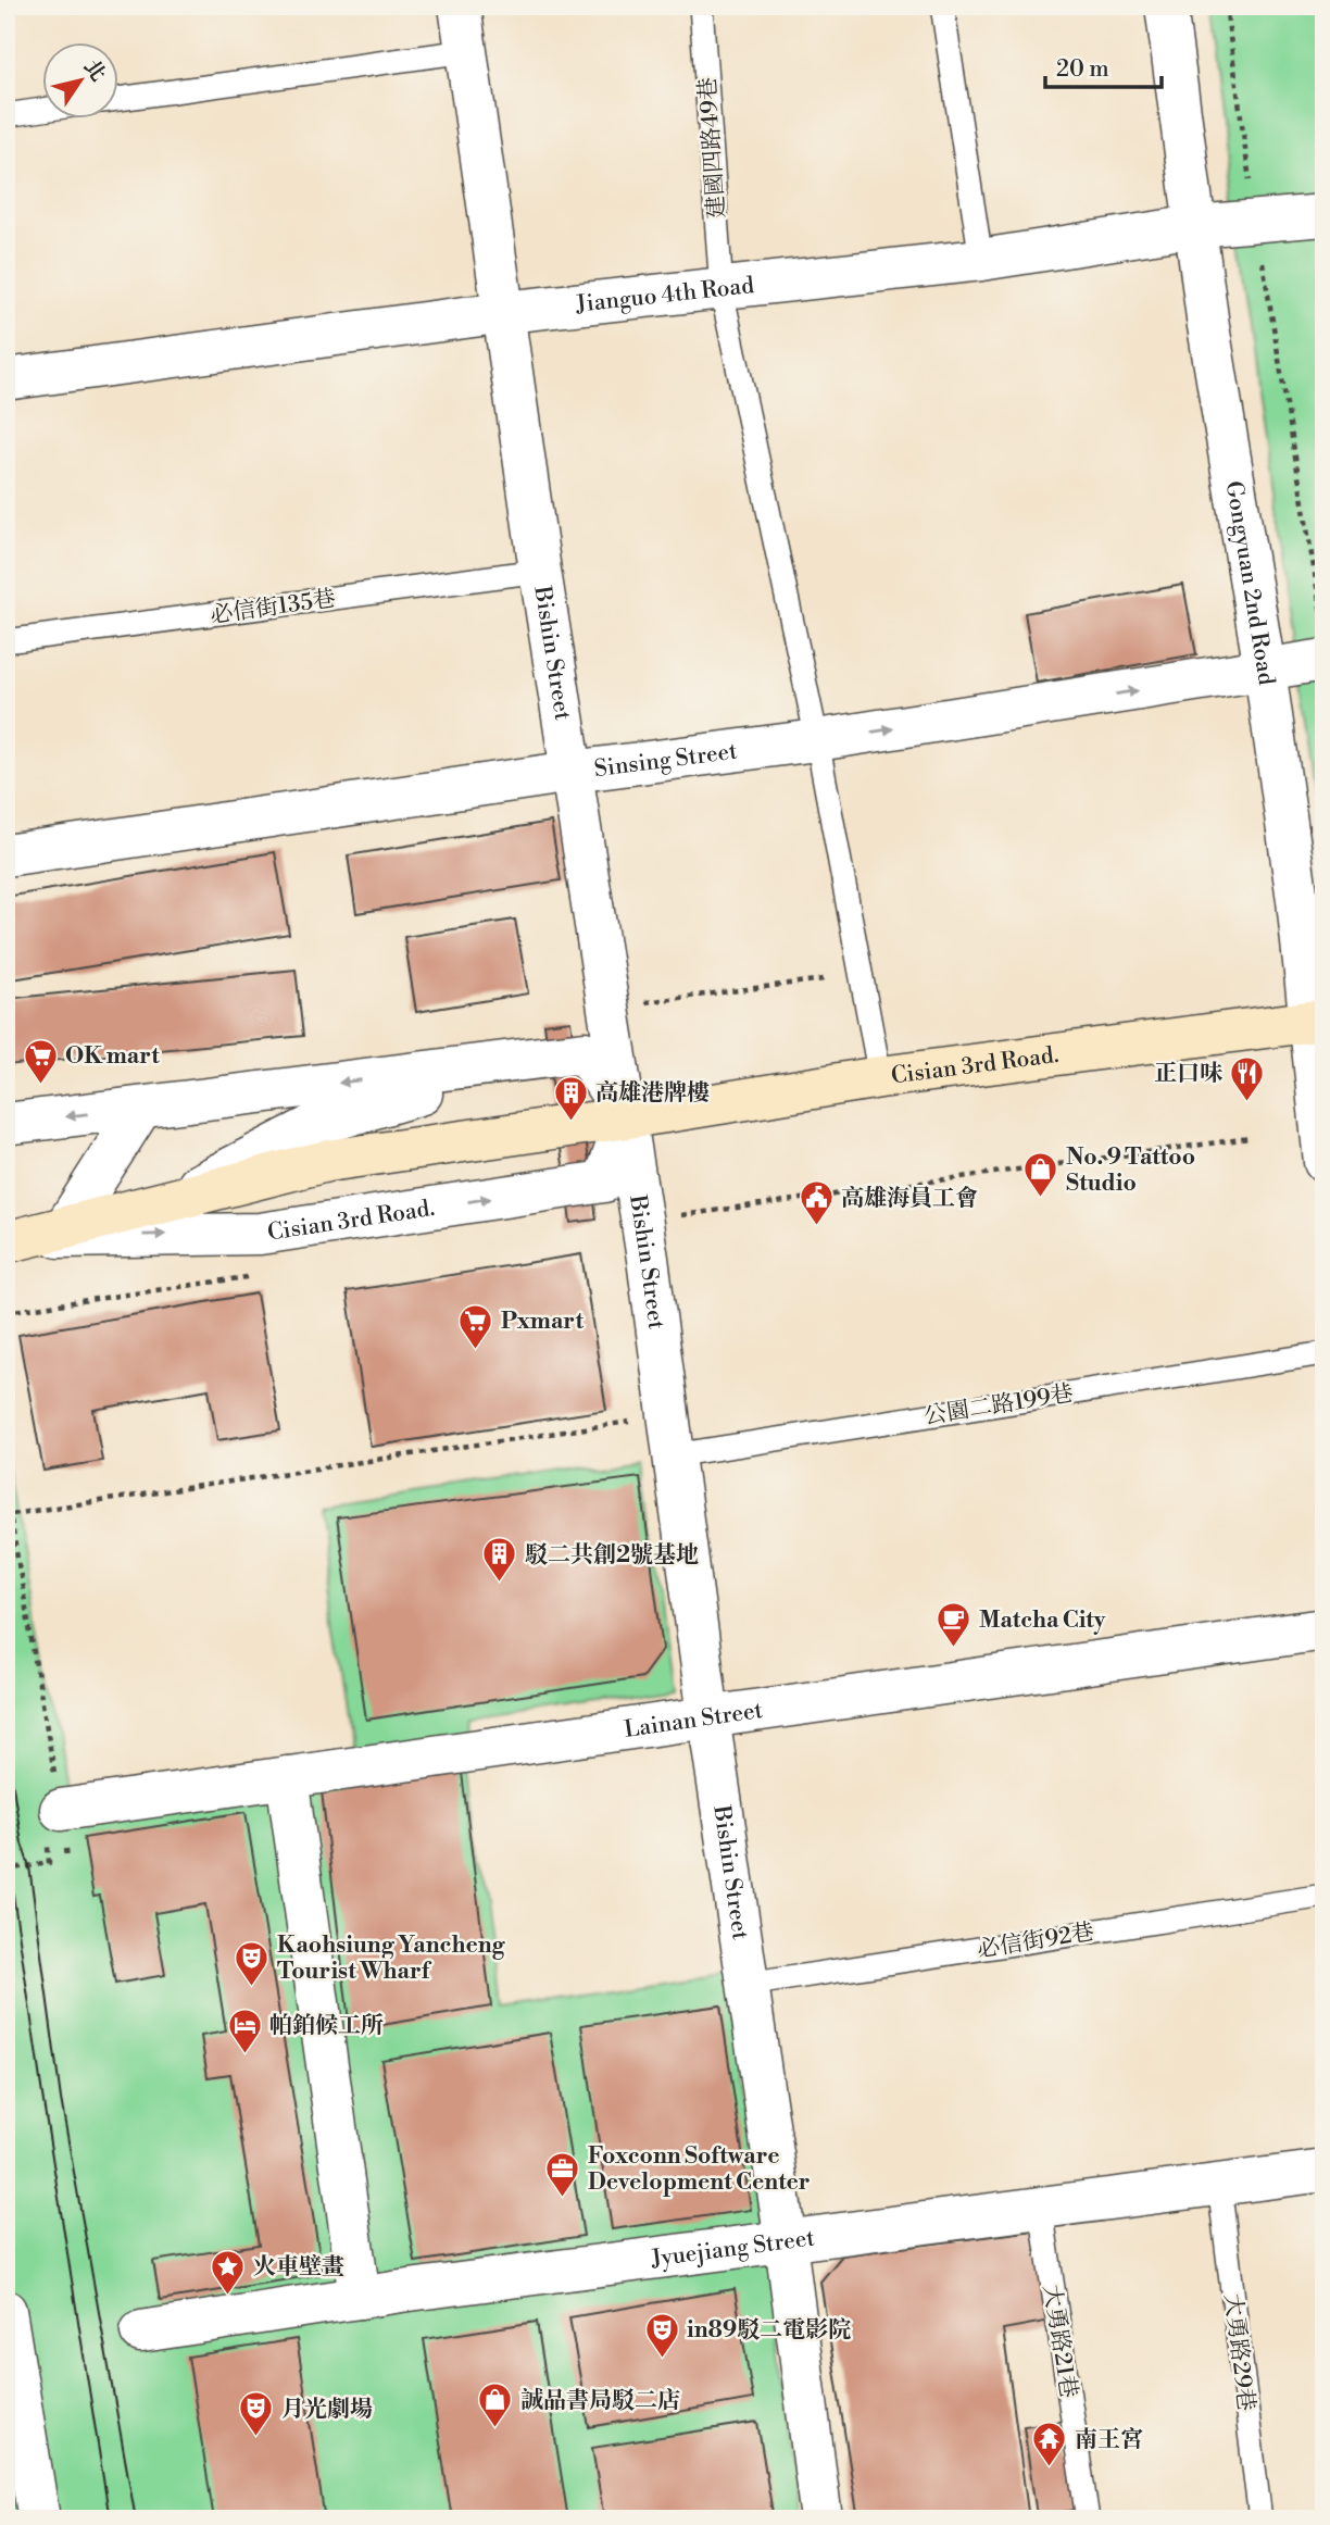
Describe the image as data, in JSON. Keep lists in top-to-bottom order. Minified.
{"streets":{"street":["Jianguo 4th Road","Gongyuan 2nd Road","Bishin Street","Sinsing Street","Cisian 3rd Road.","Lainan Street","Jyuejiang Street"],"lane":["建國四路49巷","必信街135巷","公園二路199巷","必信街92巷","大勇路21巷","大勇路29巷"]},"crossings":[["建國四路49巷","Jianguo 4th Road"],["建國四路49巷","Sinsing Street"],["建國四路49巷","Cisian 3rd Road."],["Jianguo 4th Road","Gongyuan 2nd Road"],["Jianguo 4th Road","Bishin Street"],["Gongyuan 2nd Road","Sinsing Street"],["Gongyuan 2nd Road","Cisian 3rd Road."],["必信街135巷","Bishin Street"],["Bishin Street","Sinsing Street"],["Bishin Street","Cisian 3rd Road."],["Bishin Street","公園二路199巷"],["Bishin Street","Lainan Street"],["Bishin Street","必信街92巷"],["Bishin Street","Jyuejiang Street"],["Jyuejiang Street","大勇路21巷"],["Jyuejiang Street","大勇路29巷"]],"places":{"supermarket":["OK mart","Pxmart"],"restaurant":["正口味"],"building":["高雄港牌樓","駁二共創2號基地"],"shop":["No. 9 Tattoo Studio","誠品書局駁二店"],"public building":["高雄海員工會"],"cafe":["Matcha City"],"theatre":["Kaohsiung Yancheng Tourist Wharf","in89駁二電影院","月光劇場"],"hotel":["帕鉑候工所"],"office":["Foxconn Software Development Center"],"place":["火車壁畫"],"temple":["南王宮"]},"scale_bar":"20 m","north":"top right"}
